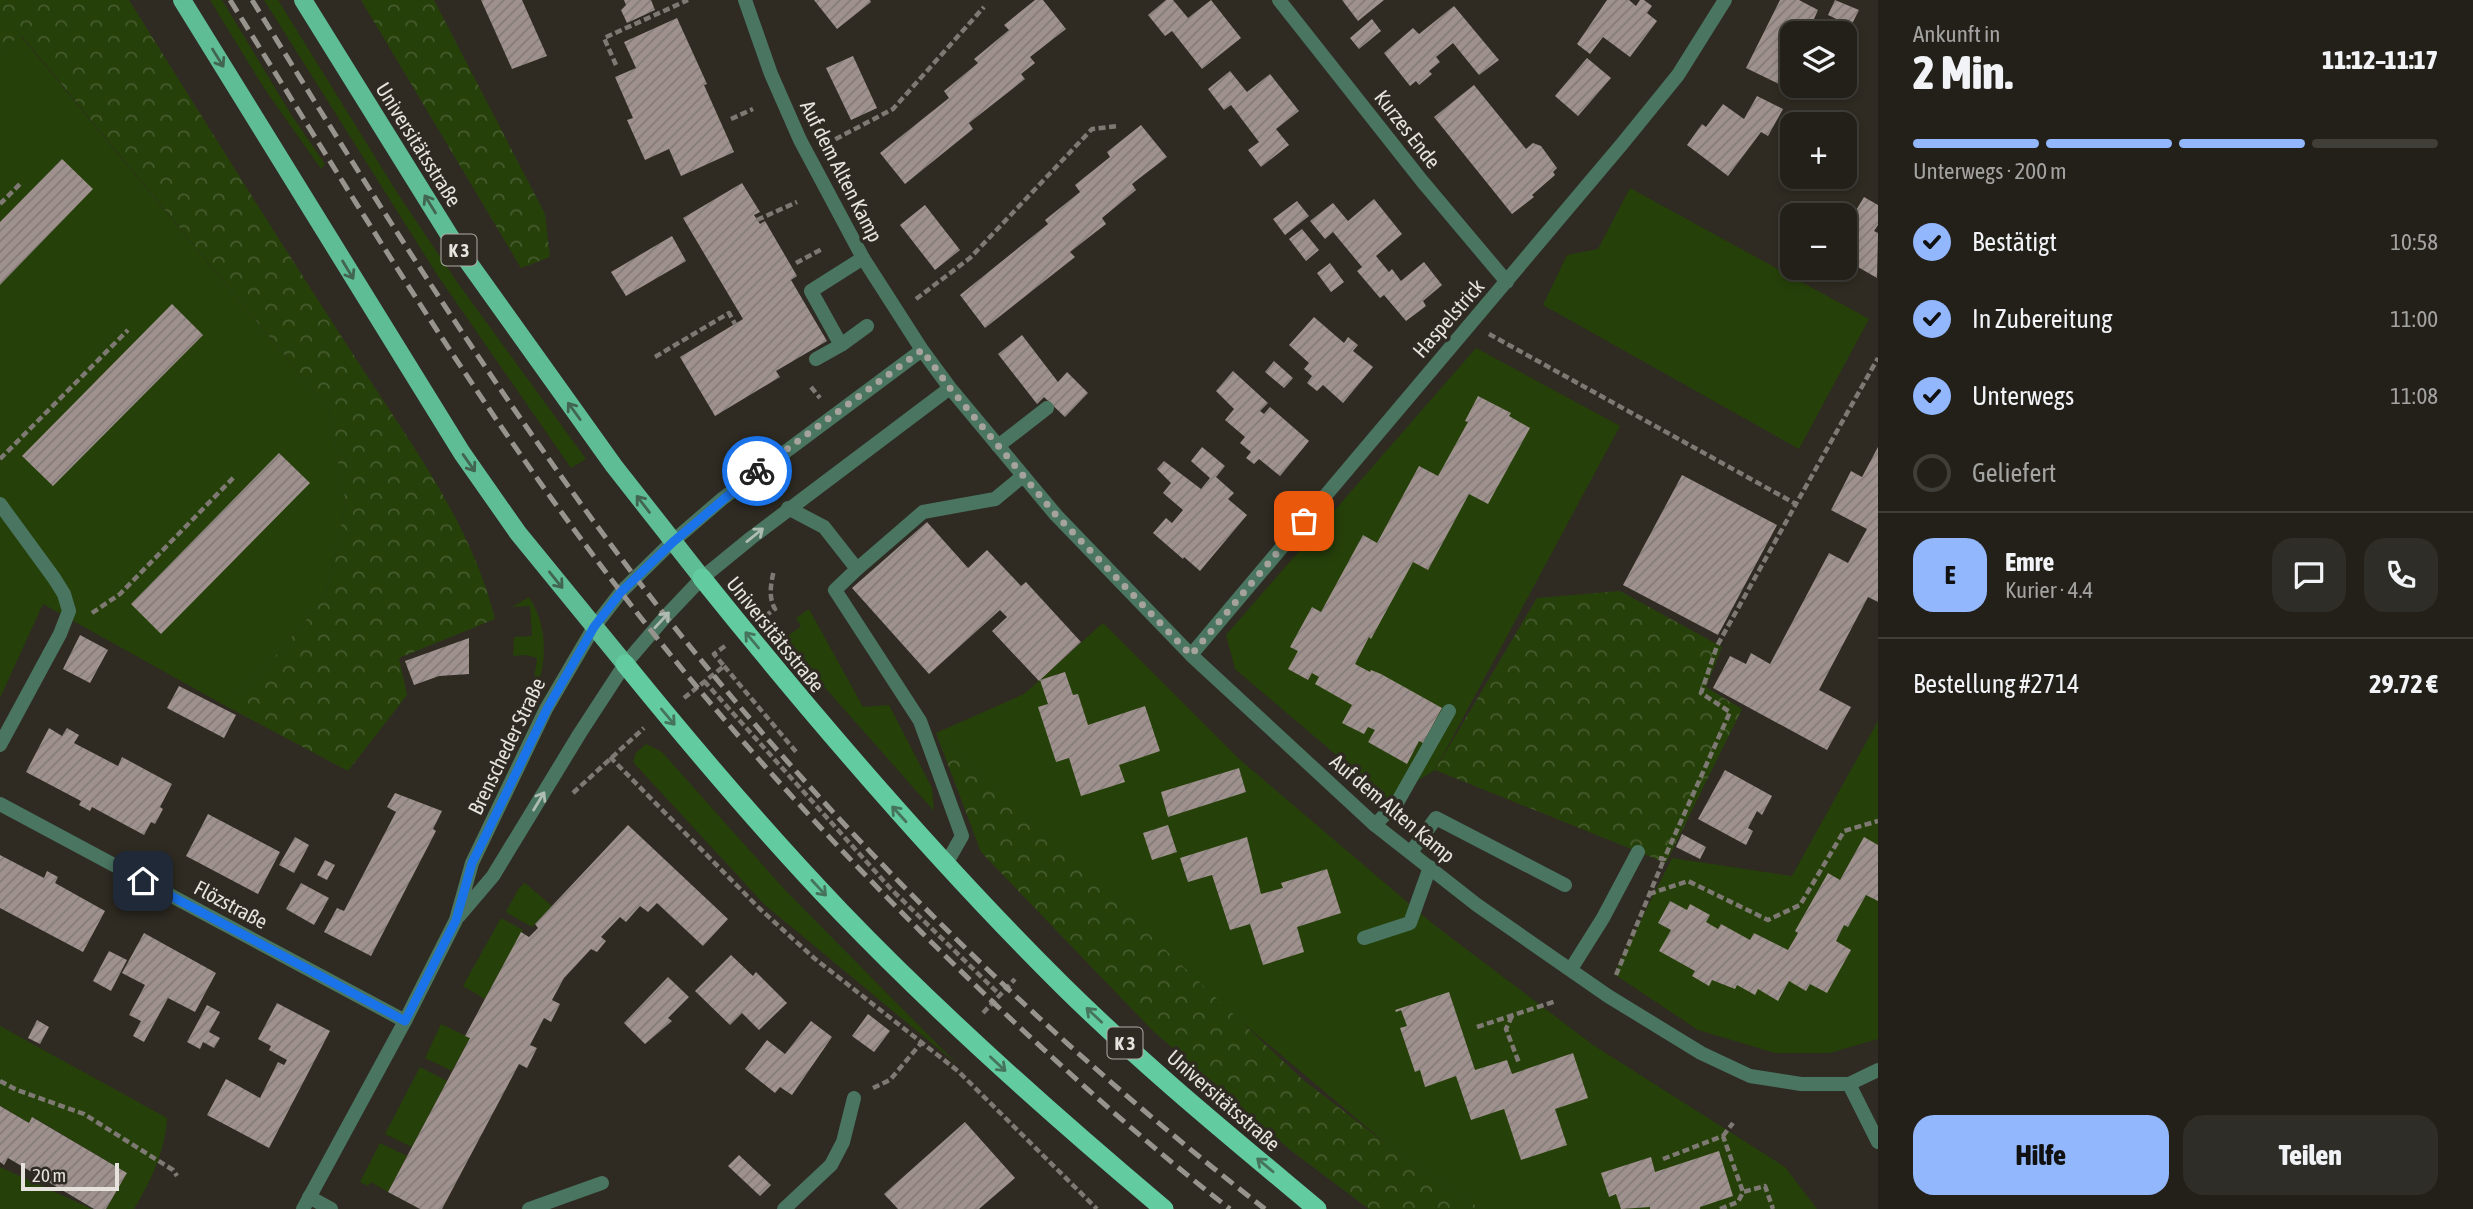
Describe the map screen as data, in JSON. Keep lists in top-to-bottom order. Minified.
{"streets":{"highway":["Universitätsstraße","K 3"],"street":["Kurzes Ende","Auf dem Alten Kamp","Haspelstrick","Brenscheder Straße","Flözstraße"]},"crossings":[["Kurzes Ende","Haspelstrick"],["Universitätsstraße","Brenscheder Straße"],["Auf dem Alten Kamp","Haspelstrick"],["Brenscheder Straße","Flözstraße"]],"scale_bar":"20 m","page":{"heading":["2 Min.","Ankunft in","11:12–11:17"],"panel":["Emre","Kurier · 4.4","Bestellung #2714","29.72 €"],"map_buttons":["+","−"],"bar":"Unterwegs · 200 m","list":[["Bestätigt","10:58"],["In Zubereitung","11:00"],["Unterwegs","11:08"],"Geliefert"],"round":"E","buttons":["Hilfe","Teilen"],"scale":"20 m"}}
